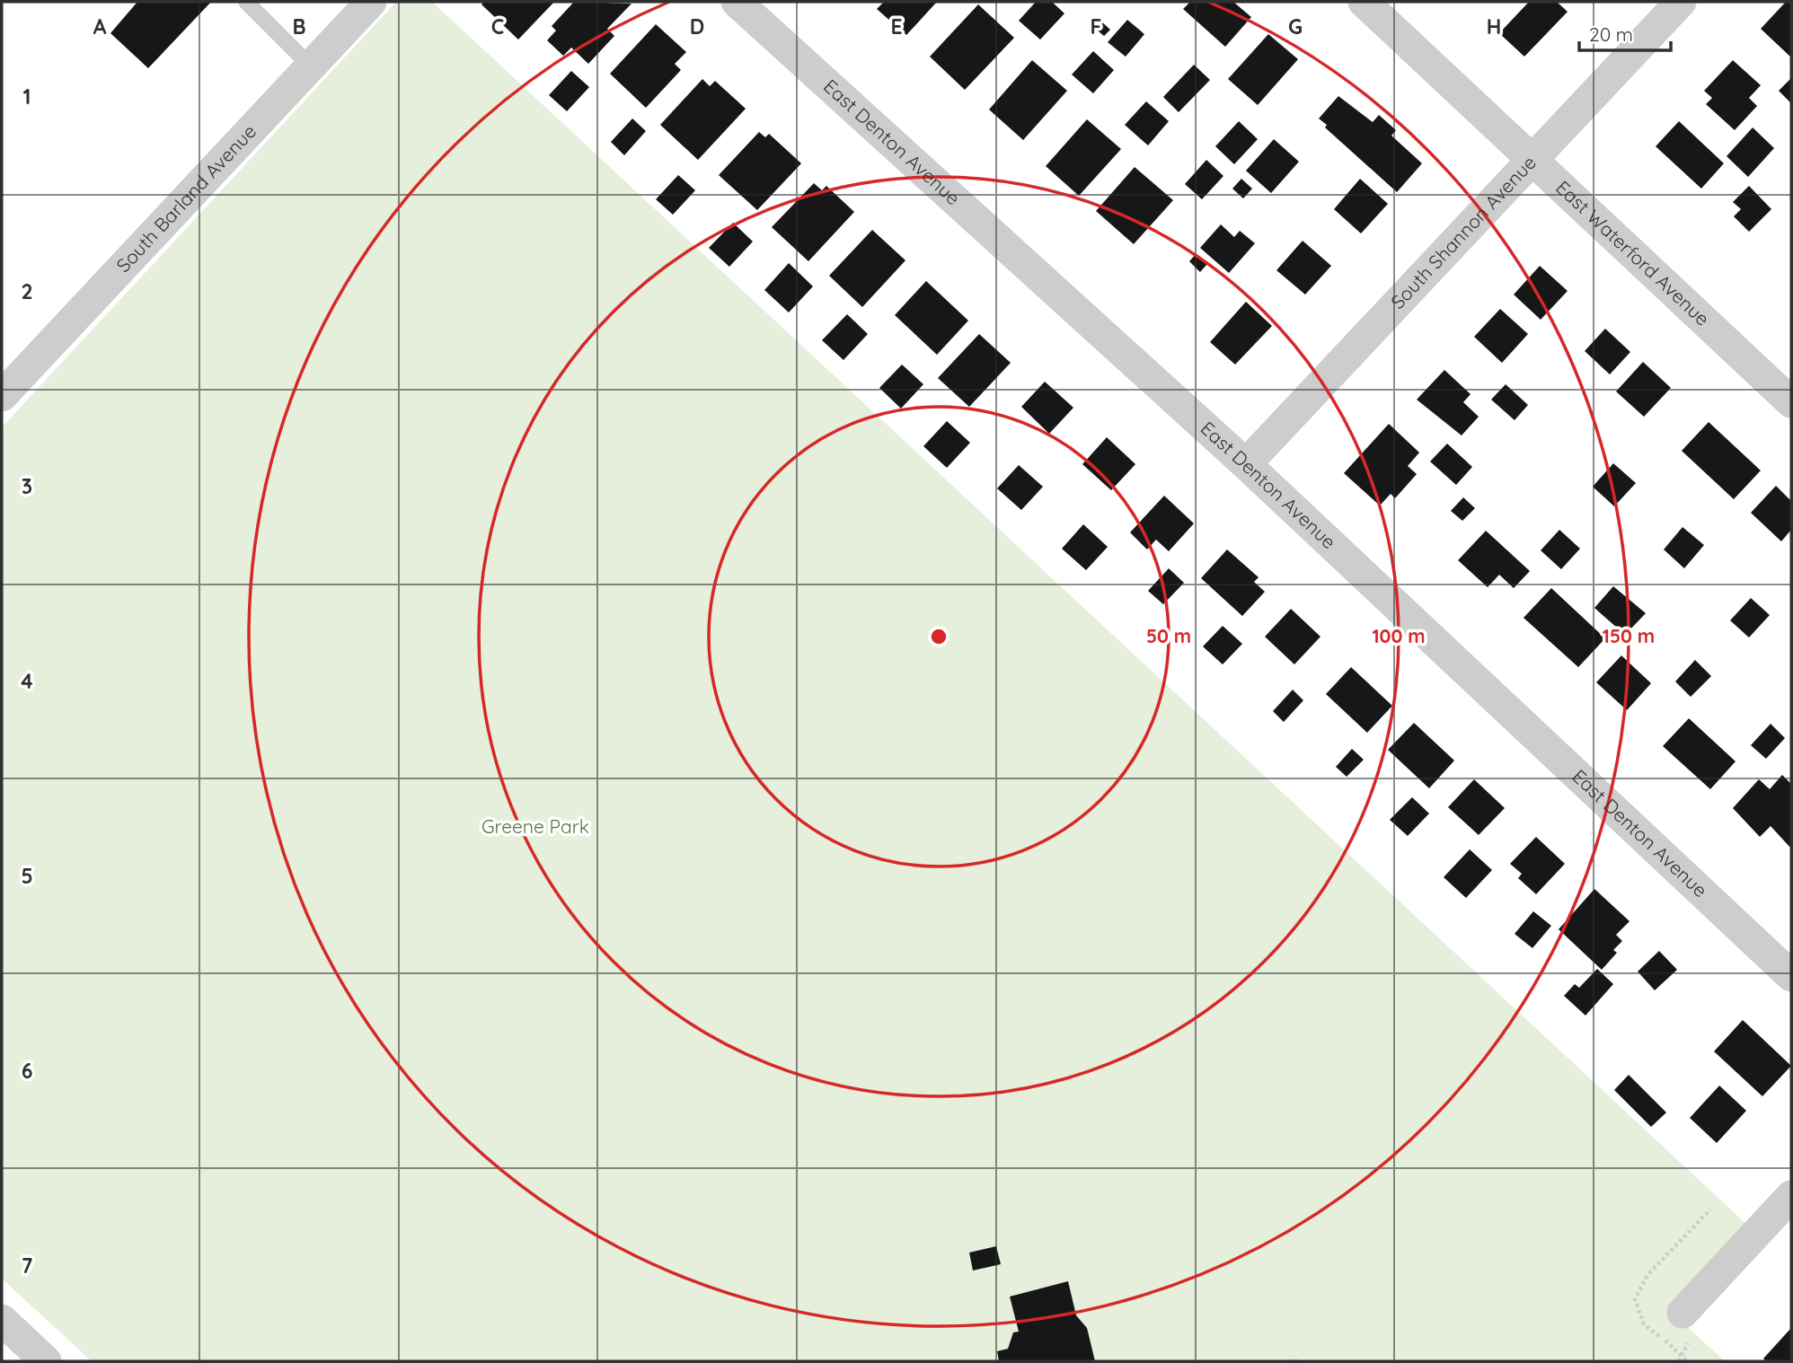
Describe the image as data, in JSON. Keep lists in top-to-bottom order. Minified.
{"streets":{"street":["East Denton Avenue","South Barland Avenue","South Shannon Avenue","East Waterford Avenue"]},"crossings":[["East Denton Avenue","South Shannon Avenue"],["South Shannon Avenue","East Waterford Avenue"]],"parks":["Greene Park"],"scale_bar":"20 m","grid":{"columns":["A","B","C","D","E","F","G","H"],"rows":["1","2","3","4","5","6","7"]},"rings":["50 m","100 m","150 m"]}
